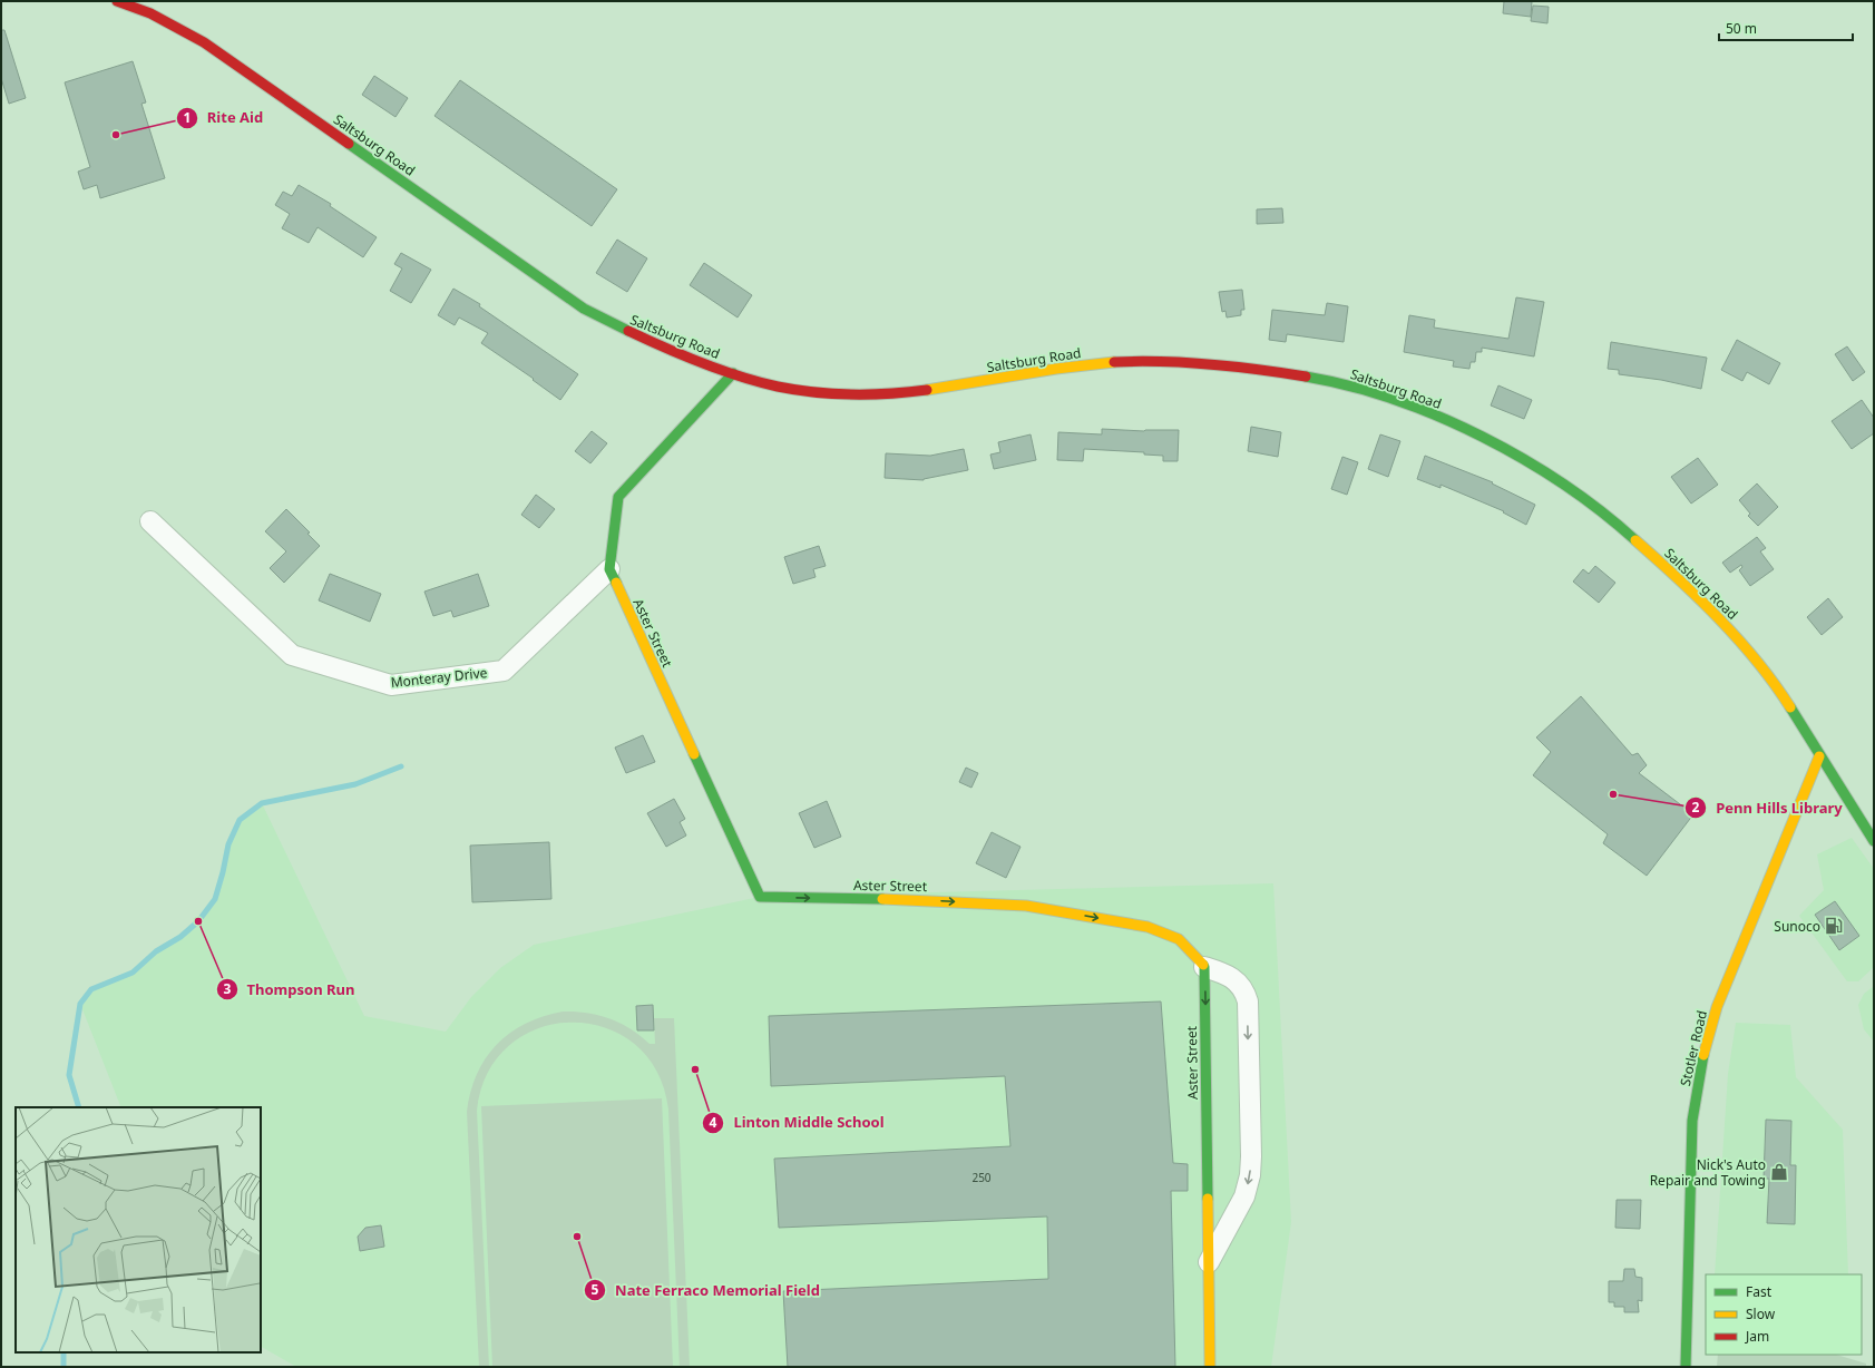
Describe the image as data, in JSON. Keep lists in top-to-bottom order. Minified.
{"streets":{"street":["Saltsburg Road","Aster Street","Monteray Drive","Stotler Road"]},"crossings":[["Saltsburg Road","Stotler Road"],["Aster Street","Monteray Drive"]],"one_way":["Aster Street"],"places":{"other":["Rite Aid","Penn Hills Library","Thompson Run","Linton Middle School","Nate Ferraco Memorial Field"],"fuel station":["Sunoco"],"shop":["Nick's Auto Repair and Towing"]},"house_numbers":["250"],"legend":["Fast","Slow","Jam"],"scale_bar":"50 m"}
